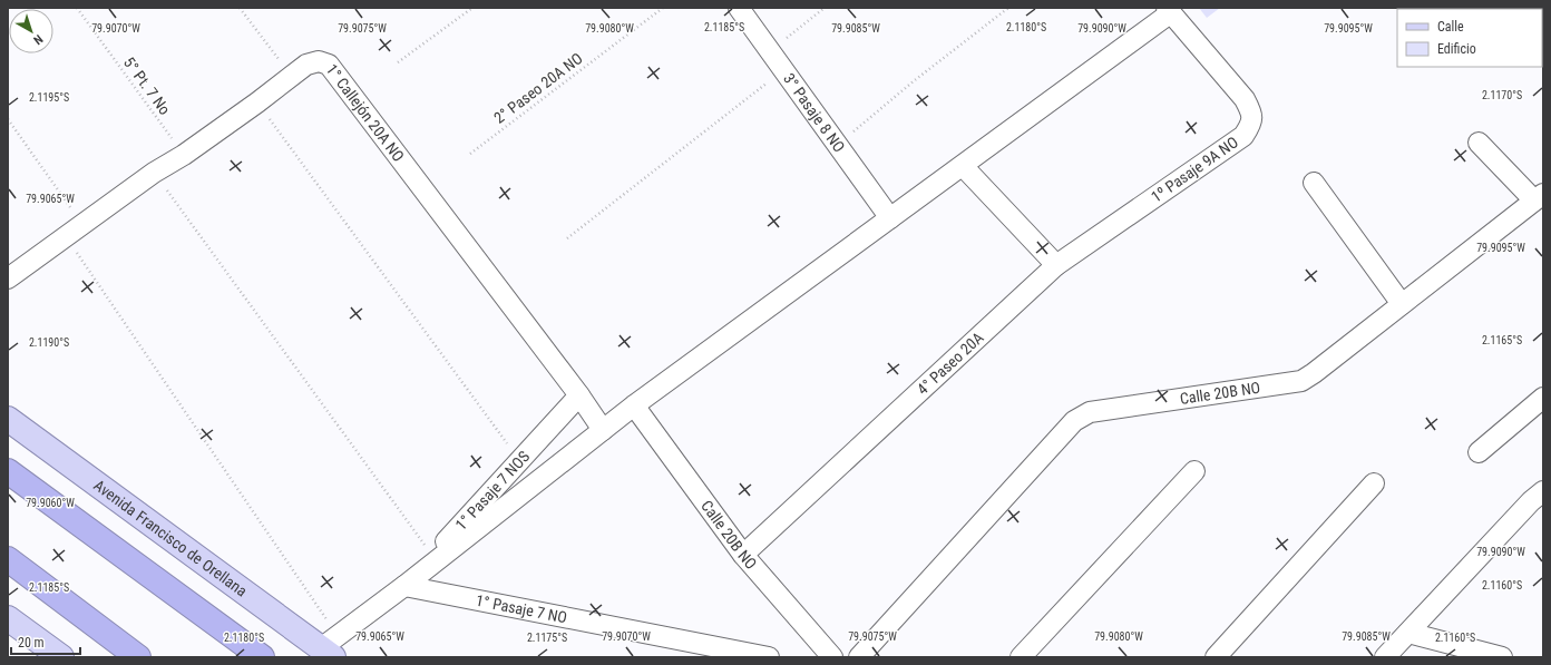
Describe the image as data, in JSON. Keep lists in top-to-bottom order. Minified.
{"streets":{"main road":["Avenida Francisco de Orellana"],"street":["3° Pasaje 8 NO","1° Callejón 20A NO","1º Pasaje 9A NO","4° Paseo 20A","Calle 20B NO","1° Pasaje 7 NOS","1° Pasaje 7 NO"],"path":["5° Pt. 7 No","2° Paseo 20A NO"]},"crossings":[["5° Pt. 7 No","1° Callejón 20A NO"],["1° Callejón 20A NO","1° Pasaje 7 NOS"],["1º Pasaje 9A NO","4° Paseo 20A"],["4° Paseo 20A","Calle 20B NO"],["1° Pasaje 7 NOS","1° Pasaje 7 NO"]],"legend":["Calle","Edificio"],"scale_bar":"20 m","north":"bottom right","coordinates":["2.1185°S","2.1180°S","79.9075°W","79.9090°W","79.9095°W","79.9070°W","79.9080°W","79.9085°W","2.1170°S","2.1195°S","79.9065°W","2.1165°S","2.1190°S","79.9060°W","2.1160°S","2.1175°S"]}
